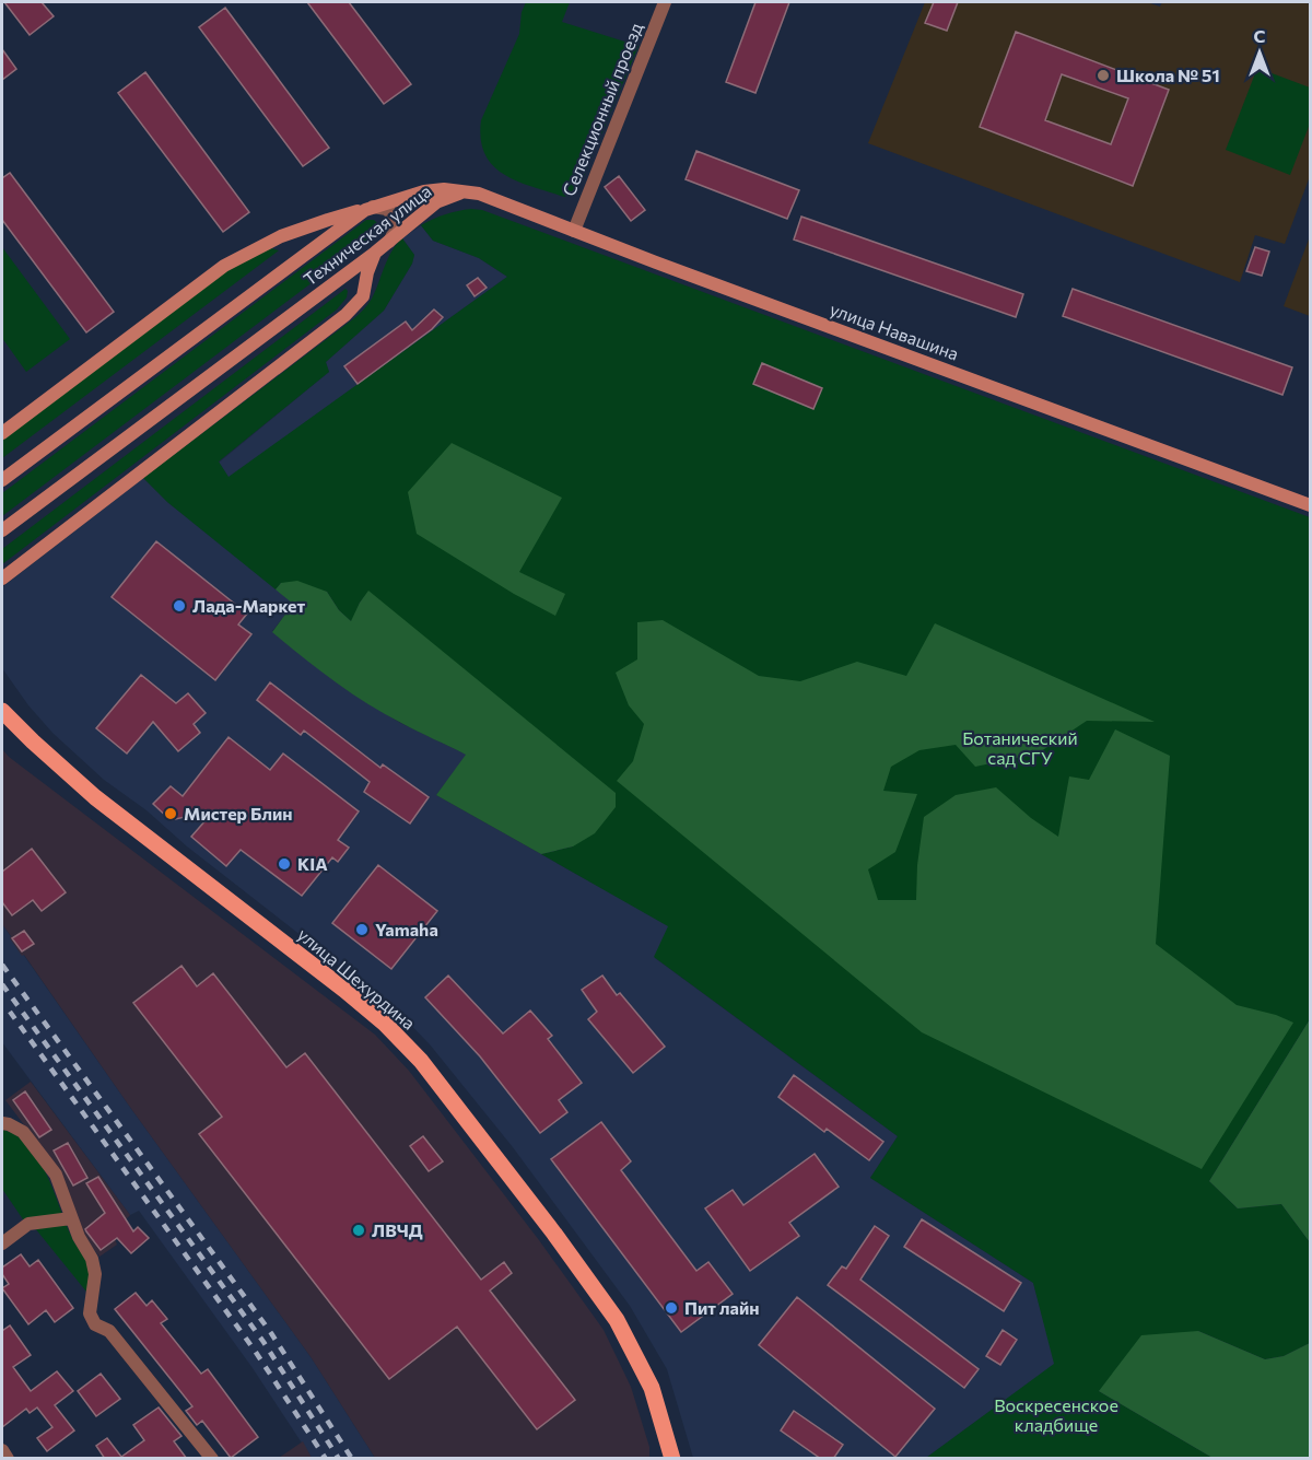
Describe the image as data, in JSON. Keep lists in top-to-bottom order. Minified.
{"streets":{"main road":["Техническая улица","улица Навашина","улица Шехурдина"],"street":["Селекционный проезд"]},"crossings":[["Селекционный проезд","улица Навашина"],["Техническая улица","улица Навашина"]],"parks":["Ботанический сад СГУ","Воскресенское кладбище"],"places":["Школа № 51","Лада-Маркет","Мистер Блин","KIA","Yamaha","ЛВЧД","Пит лайн"],"north":"top"}
